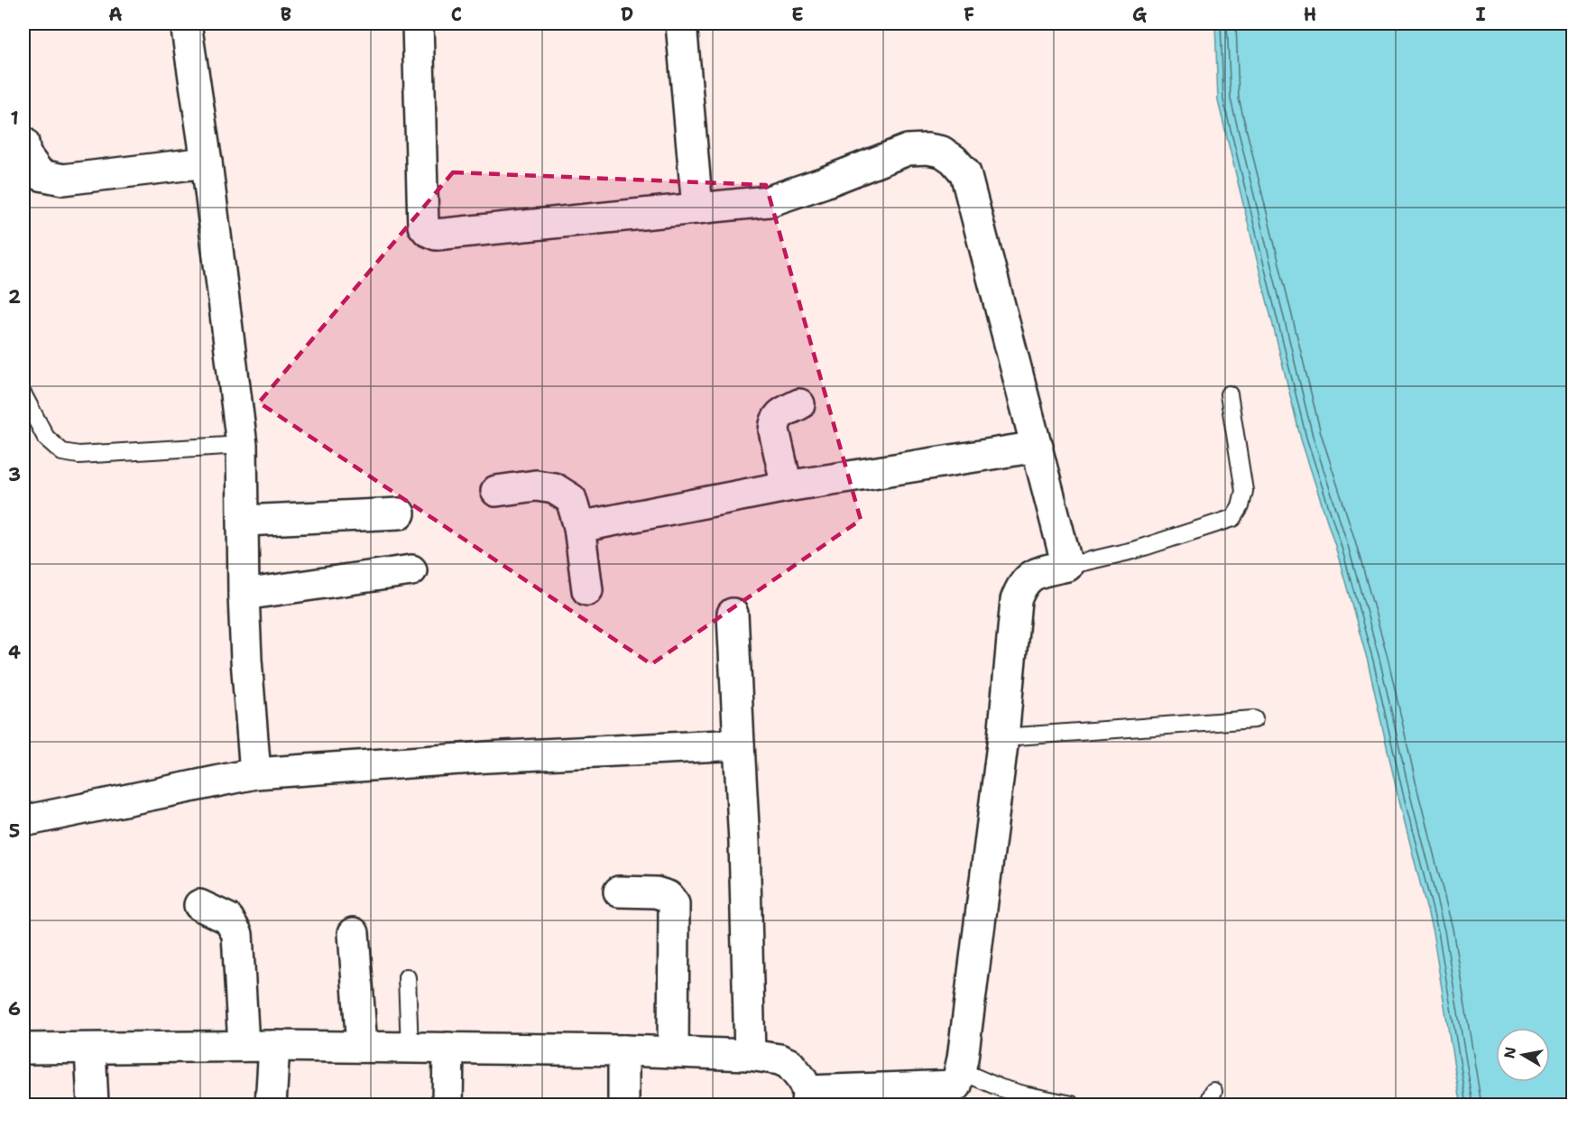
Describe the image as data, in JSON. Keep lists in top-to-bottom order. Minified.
{"north":"left","grid":{"columns":["A","B","C","D","E","F","G","H","I"],"rows":["1","2","3","4","5","6"]}}
